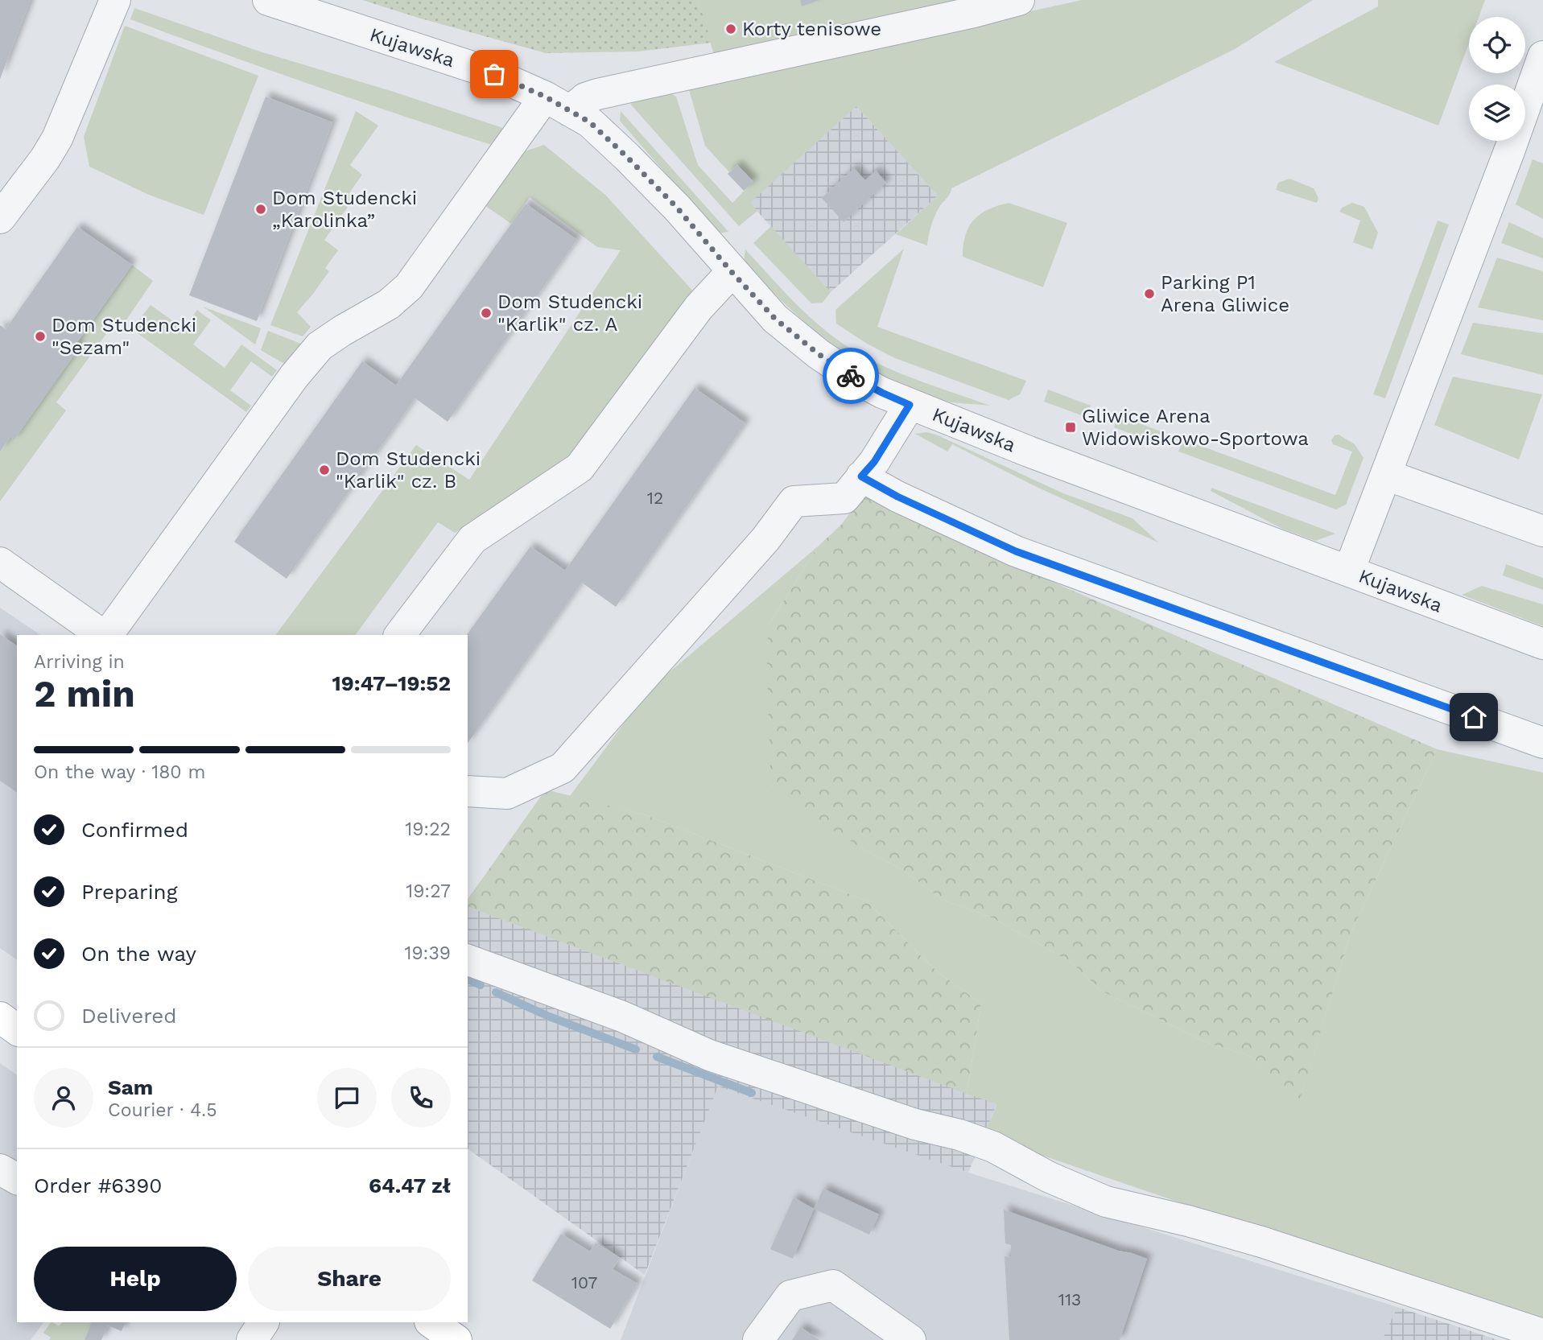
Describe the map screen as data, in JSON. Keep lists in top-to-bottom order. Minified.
{"streets":{"street":["Kujawska"]},"places":{"other":["Korty tenisowe","Dom Studencki „Karolinka”","Parking P1 Arena Gliwice","Dom Studencki \"Karlik\" cz. A","Dom Studencki \"Sezam\"","Dom Studencki \"Karlik\" cz. B"],"transit":["Gliwice Arena Widowiskowo-Sportowa"]},"house_numbers":["12","107","113"],"page":{"heading":["2 min","Arriving in","19:47–19:52"],"panel":["Sam","Courier · 4.5","Order #6390","64.47 zł"],"bar":"On the way · 180 m","list":[["Confirmed","19:22"],["Preparing","19:27"],["On the way","19:39"],"Delivered"],"buttons":["Help","Share"]}}
